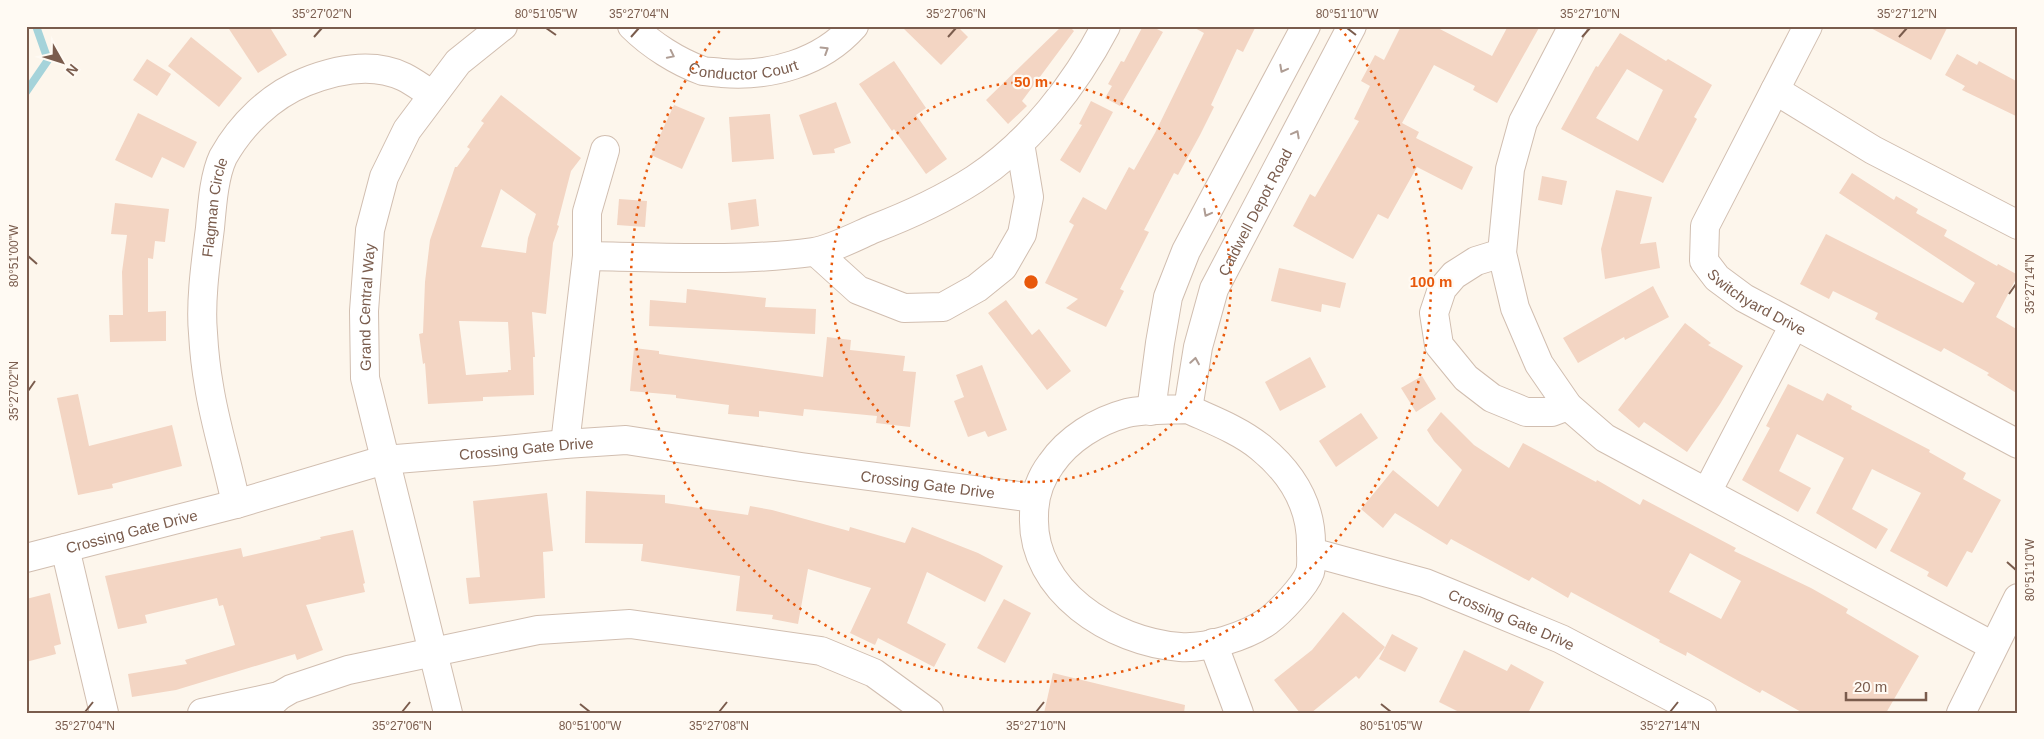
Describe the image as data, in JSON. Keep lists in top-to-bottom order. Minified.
{"streets":{"street":["Conductor Court","Flagman Circle","Caldwell Depot Road","Switchyard Drive","Grand Central Way","Crossing Gate Drive"]},"crossings":[["Flagman Circle","Grand Central Way"],["Flagman Circle","Crossing Gate Drive"],["Grand Central Way","Crossing Gate Drive"]],"scale_bar":"20 m","north":"bottom right","coordinates":["35°27'02\"N","80°51'05\"W","35°27'04\"N","35°27'06\"N","80°51'10\"W","35°27'10\"N","35°27'12\"N","80°51'00\"W","35°27'14\"N","35°27'08\"N"],"rings":["50 m","100 m"]}
